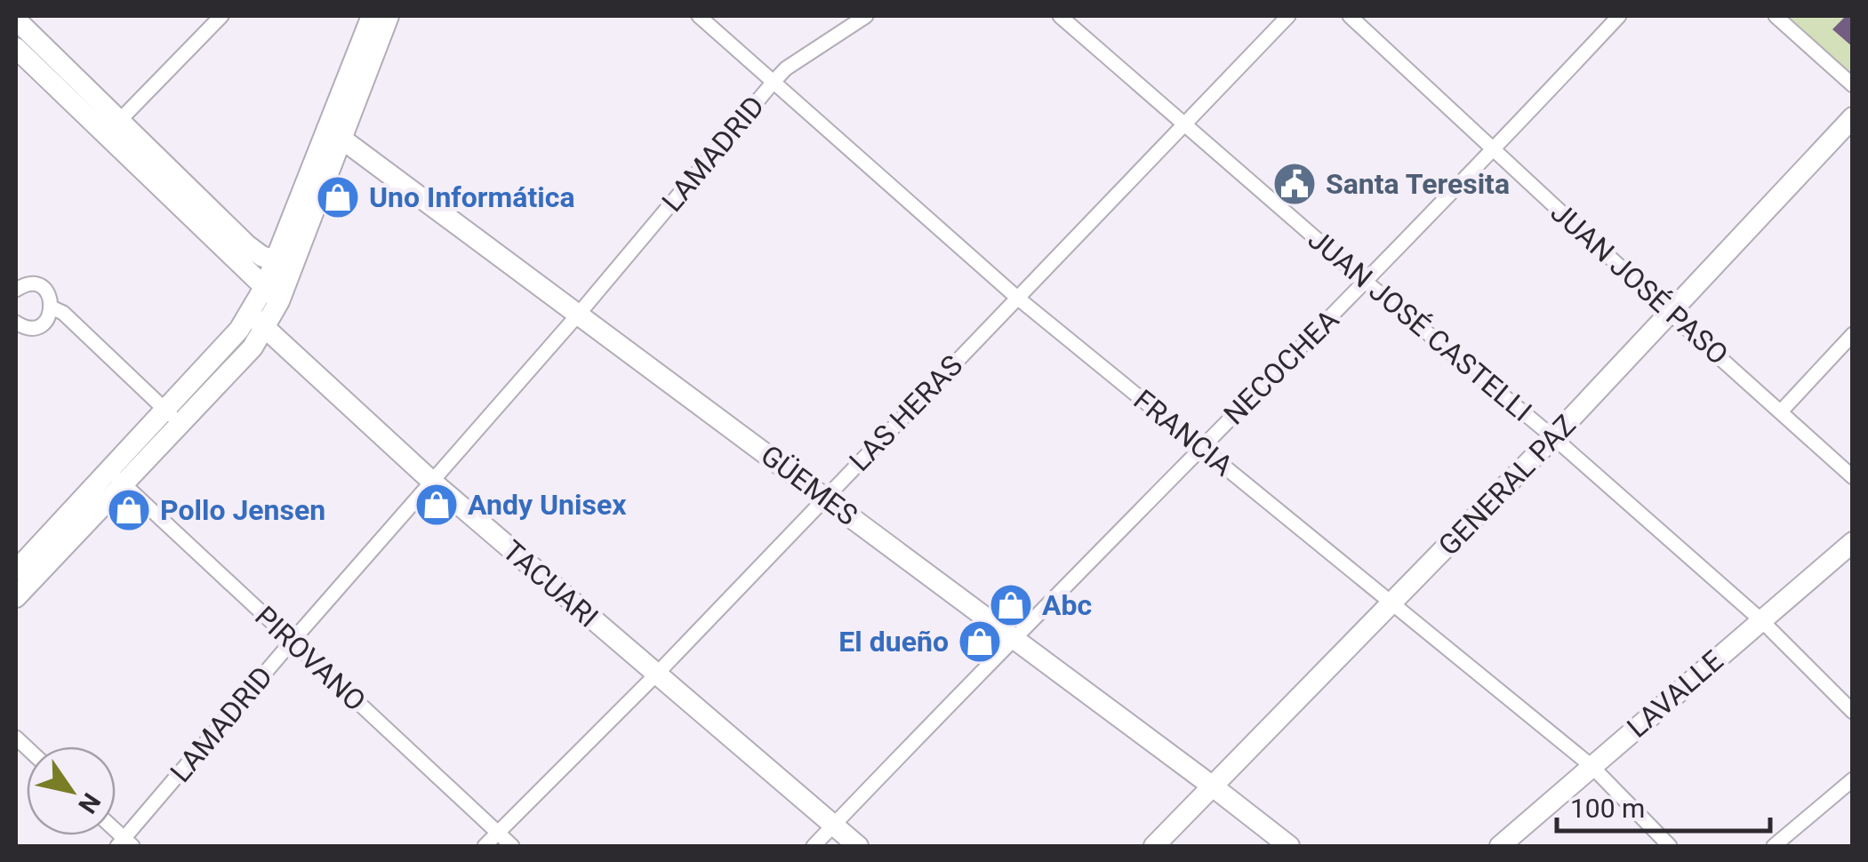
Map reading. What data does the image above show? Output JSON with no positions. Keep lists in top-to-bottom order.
{
  "streets": {
    "street": [
      "LAMADRID",
      "JUAN JOSÉ PASO",
      "JUAN JOSÉ CASTELLI",
      "NECOCHEA",
      "LAS HERAS",
      "FRANCIA",
      "GÜEMES",
      "GENERAL PAZ",
      "TACUARI",
      "PIROVANO",
      "LAVALLE"
    ]
  },
  "crossings": [
    ["LAMADRID", "FRANCIA"],
    ["LAMADRID", "GÜEMES"],
    ["LAMADRID", "TACUARI"],
    ["LAMADRID", "PIROVANO"],
    ["JUAN JOSÉ PASO", "NECOCHEA"],
    ["JUAN JOSÉ PASO", "GENERAL PAZ"],
    ["JUAN JOSÉ CASTELLI", "NECOCHEA"],
    ["JUAN JOSÉ CASTELLI", "LAS HERAS"],
    ["JUAN JOSÉ CASTELLI", "GENERAL PAZ"],
    ["JUAN JOSÉ CASTELLI", "LAVALLE"],
    ["NECOCHEA", "FRANCIA"],
    ["NECOCHEA", "GÜEMES"],
    ["NECOCHEA", "TACUARI"],
    ["LAS HERAS", "FRANCIA"],
    ["LAS HERAS", "GÜEMES"],
    ["LAS HERAS", "TACUARI"],
    ["LAS HERAS", "PIROVANO"],
    ["FRANCIA", "GENERAL PAZ"],
    ["FRANCIA", "LAVALLE"],
    ["GÜEMES", "GENERAL PAZ"]
  ],
  "places": {
    "public building": ["Santa Teresita"],
    "shop": [
      "Uno Informática",
      "Andy Unisex",
      "Pollo Jensen",
      "Abc",
      "El dueño"
    ]
  },
  "scale_bar": "100 m",
  "north": "bottom right"
}
